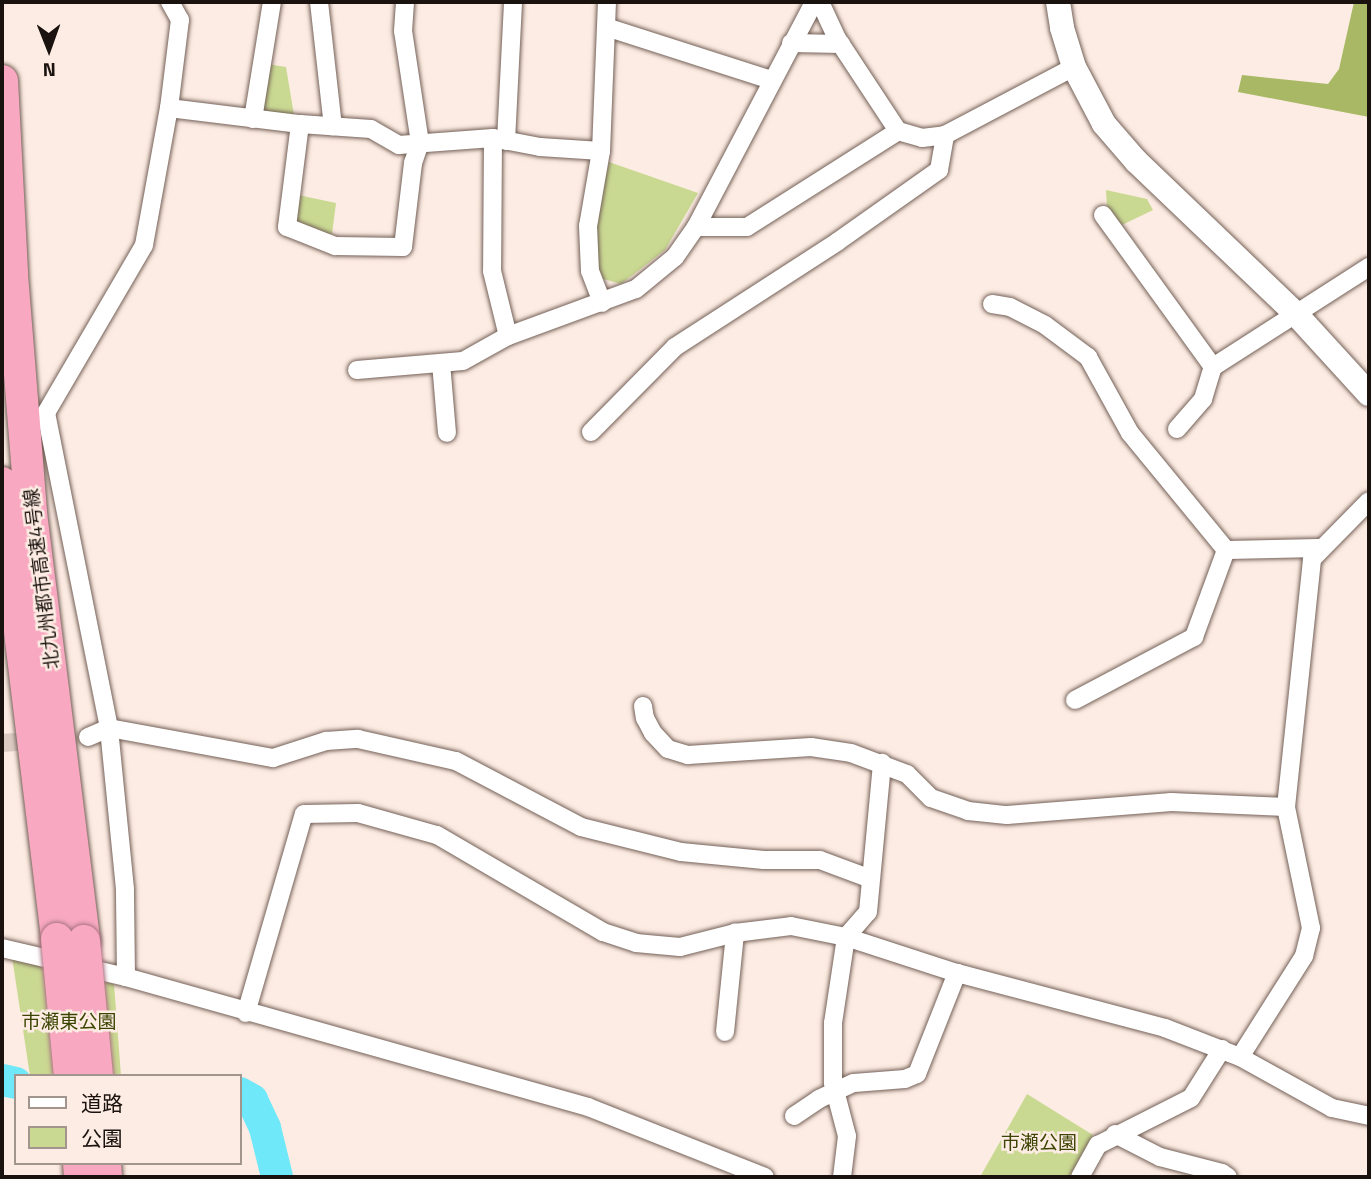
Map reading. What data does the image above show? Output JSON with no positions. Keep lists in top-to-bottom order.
{
  "streets": {
    "highway": ["北九州都市高速4号線"]
  },
  "parks": ["市瀬東公園", "市瀬公園"],
  "legend": ["道路", "公園"],
  "north": "bottom"
}
